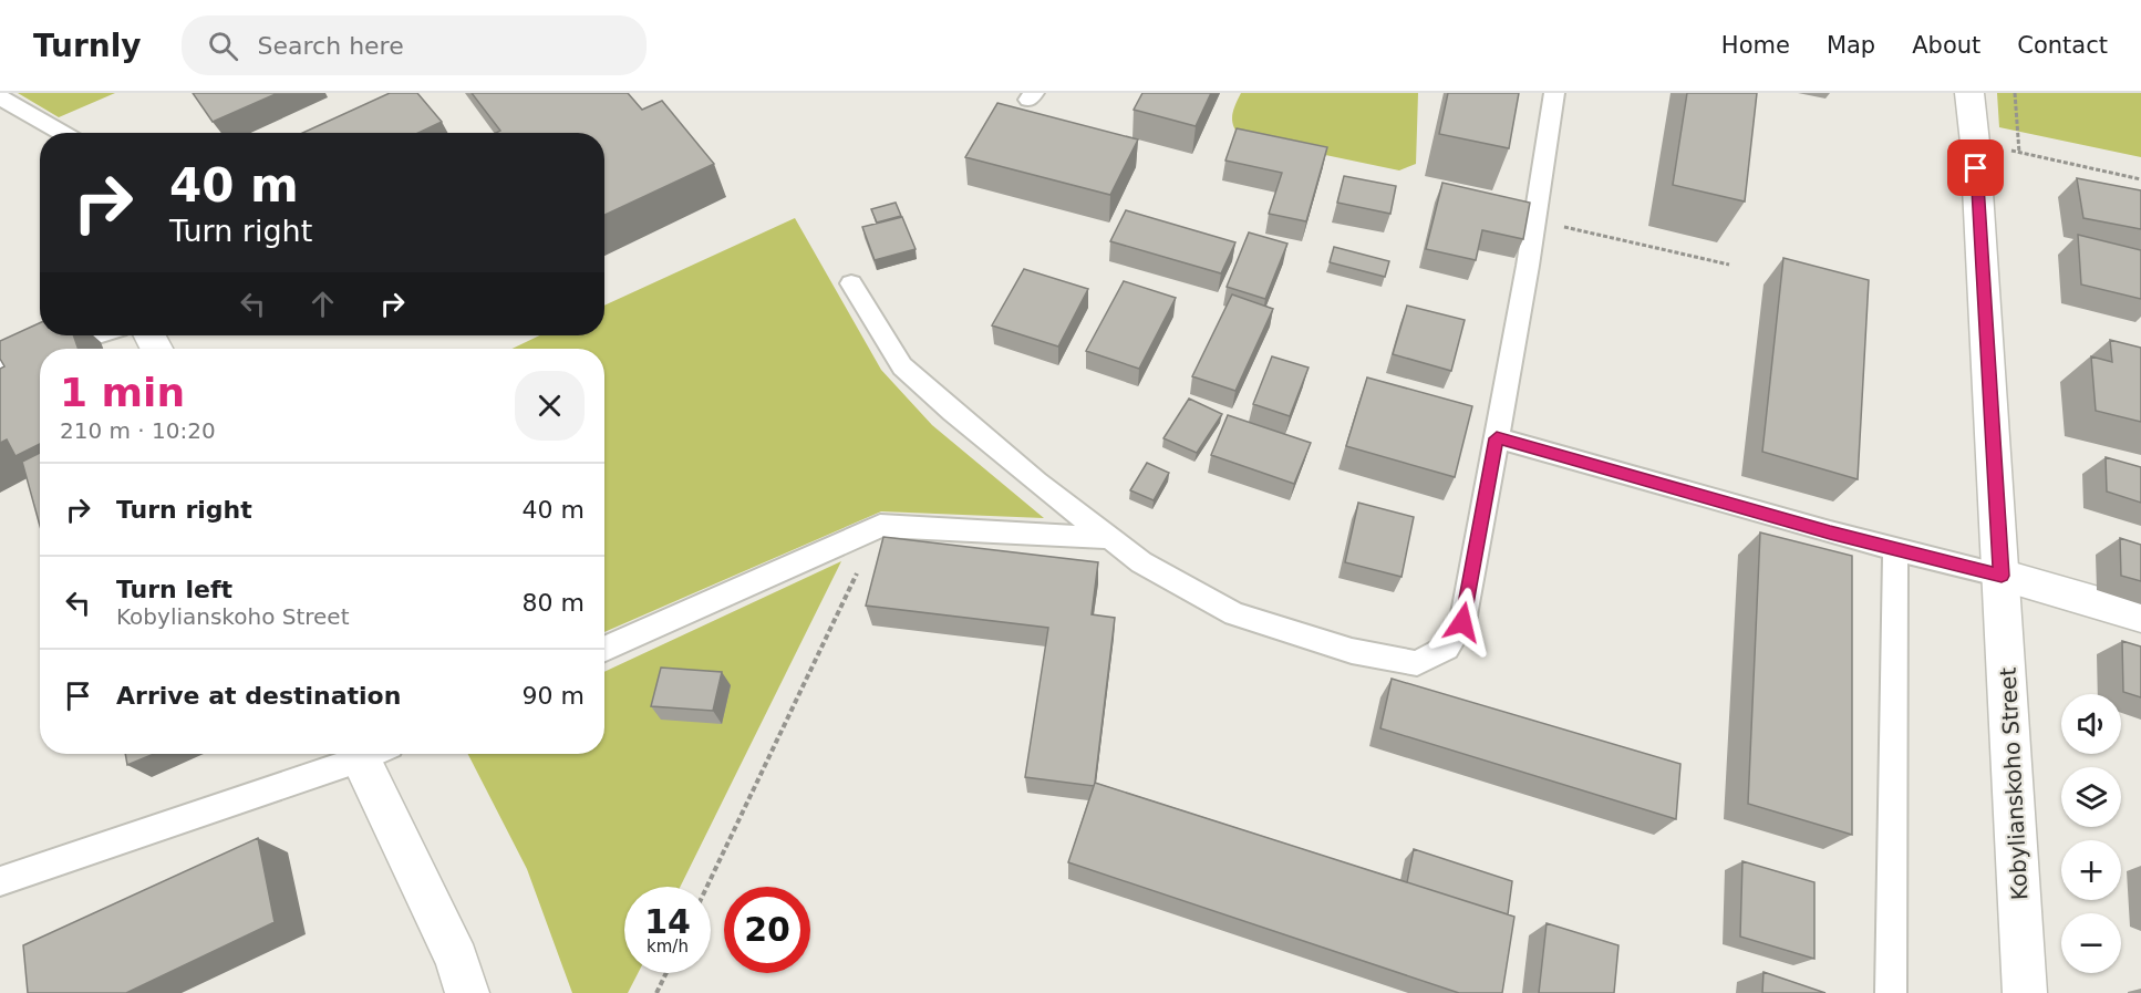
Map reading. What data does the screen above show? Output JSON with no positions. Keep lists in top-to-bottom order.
{
  "streets": {
    "main road": ["Kobylianskoho Street"]
  },
  "page": {
    "header": "Turnly",
    "search": "Search here",
    "nav": [
      "Home",
      "Map",
      "About",
      "Contact"
    ],
    "turn": ["40 m", "Turn right"],
    "heading": ["1 min", "210 m · 10:20"],
    "list": [
      {
        "name": "Turn right",
        "value": "40 m"
      },
      {
        "name": "Turn left",
        "note": "Kobylianskoho Street",
        "value": "80 m"
      },
      {
        "name": "Arrive at destination",
        "value": "90 m"
      }
    ],
    "map_buttons": ["+", "−"],
    "speed": "14 km/h",
    "limit": "20"
  }
}
